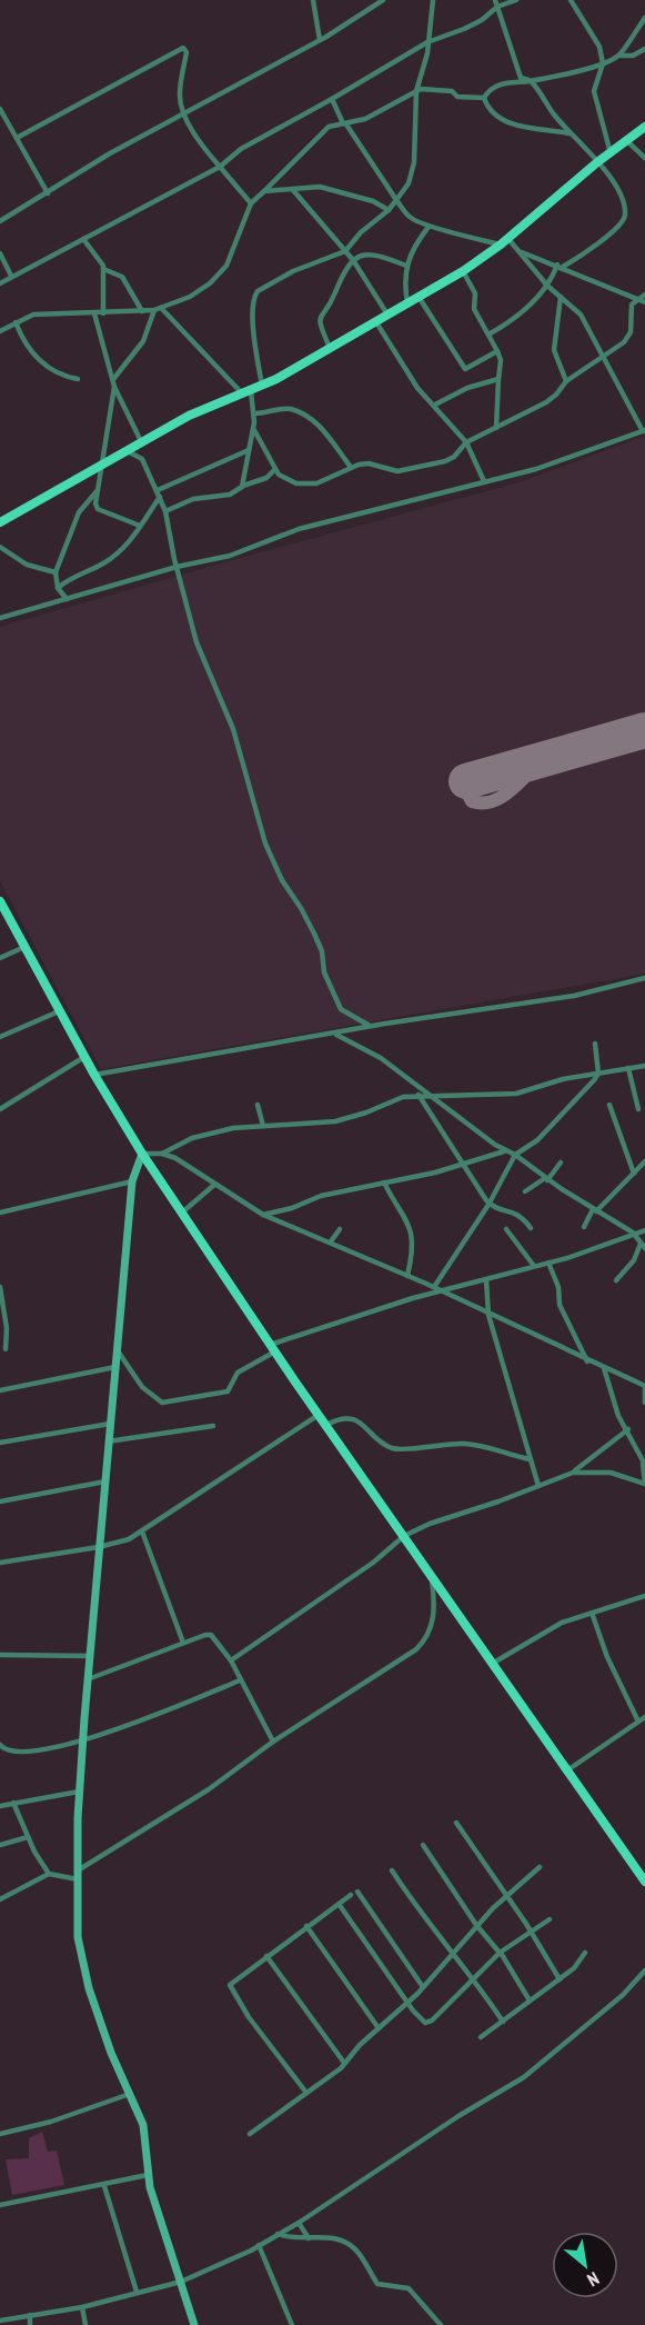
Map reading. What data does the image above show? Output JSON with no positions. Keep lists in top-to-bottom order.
{
  "north": "bottom right"
}
